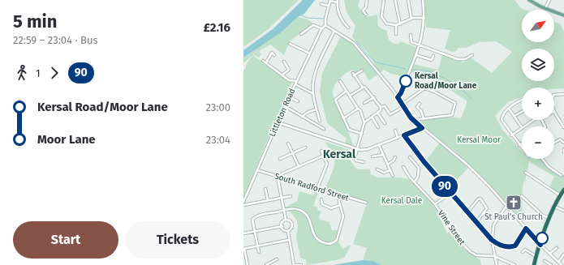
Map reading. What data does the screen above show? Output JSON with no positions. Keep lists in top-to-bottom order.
{
  "streets": {
    "street": ["Littleton Road", "South Radford Street", "Vine Street"]
  },
  "crossings": [
    ["Littleton Road", "South Radford Street"]
  ],
  "districts": ["Kersal"],
  "parks": ["Kersal Moor", "Kersal Dale"],
  "places": {
    "other": ["Kersal Road/Moor Lane"],
    "church": ["St Paul's Church"]
  },
  "lines": ["bus line 90"],
  "north": "top right",
  "page": {
    "heading": ["5 min", "22:59 – 23:04 · Bus", "£2.16"],
    "on_map": "90",
    "map_buttons": ["+", "−"],
    "legs": ["1", "90"],
    "list": [
      {
        "name": "Kersal Road/Moor Lane",
        "value": "23:00"
      },
      {
        "name": "Moor Lane",
        "value": "23:04"
      }
    ],
    "buttons": ["Start", "Tickets"]
  }
}
